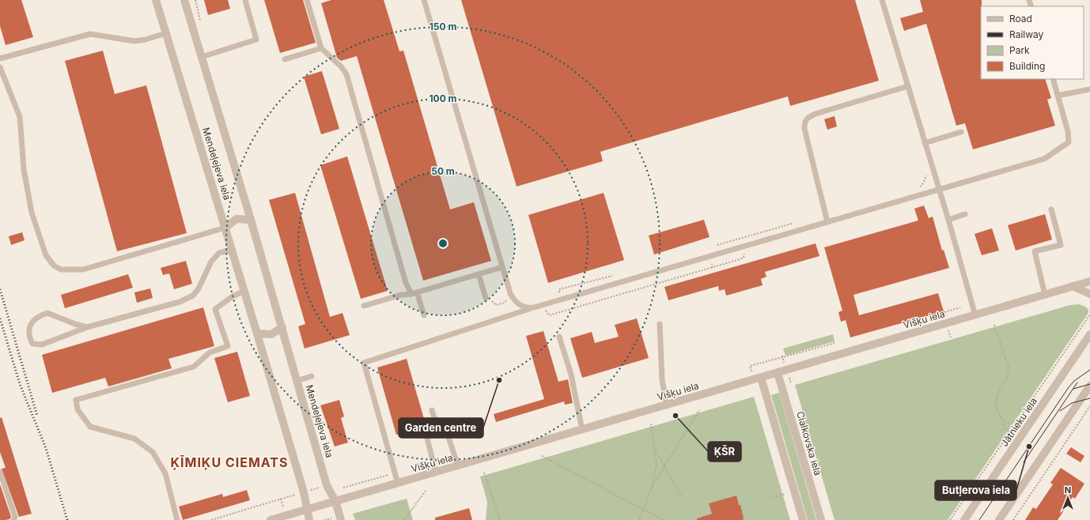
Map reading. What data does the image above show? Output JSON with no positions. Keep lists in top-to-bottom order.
{
  "streets": {
    "street": [
      "Mendeļejeva iela",
      "Višķu iela",
      "Jātnieku iela",
      "Cialkovska iela"
    ]
  },
  "crossings": [
    ["Mendeļejeva iela", "Višķu iela"],
    ["Višķu iela", "Cialkovska iela"]
  ],
  "districts": ["ĶĪMIĶU CIEMATS"],
  "places": ["Garden centre", "ĶŠR", "Butļerova iela"],
  "legend": [
    "Road",
    "Railway",
    "Park",
    "Building"
  ],
  "north": "top",
  "rings": ["150 m", "100 m", "50 m"]
}
